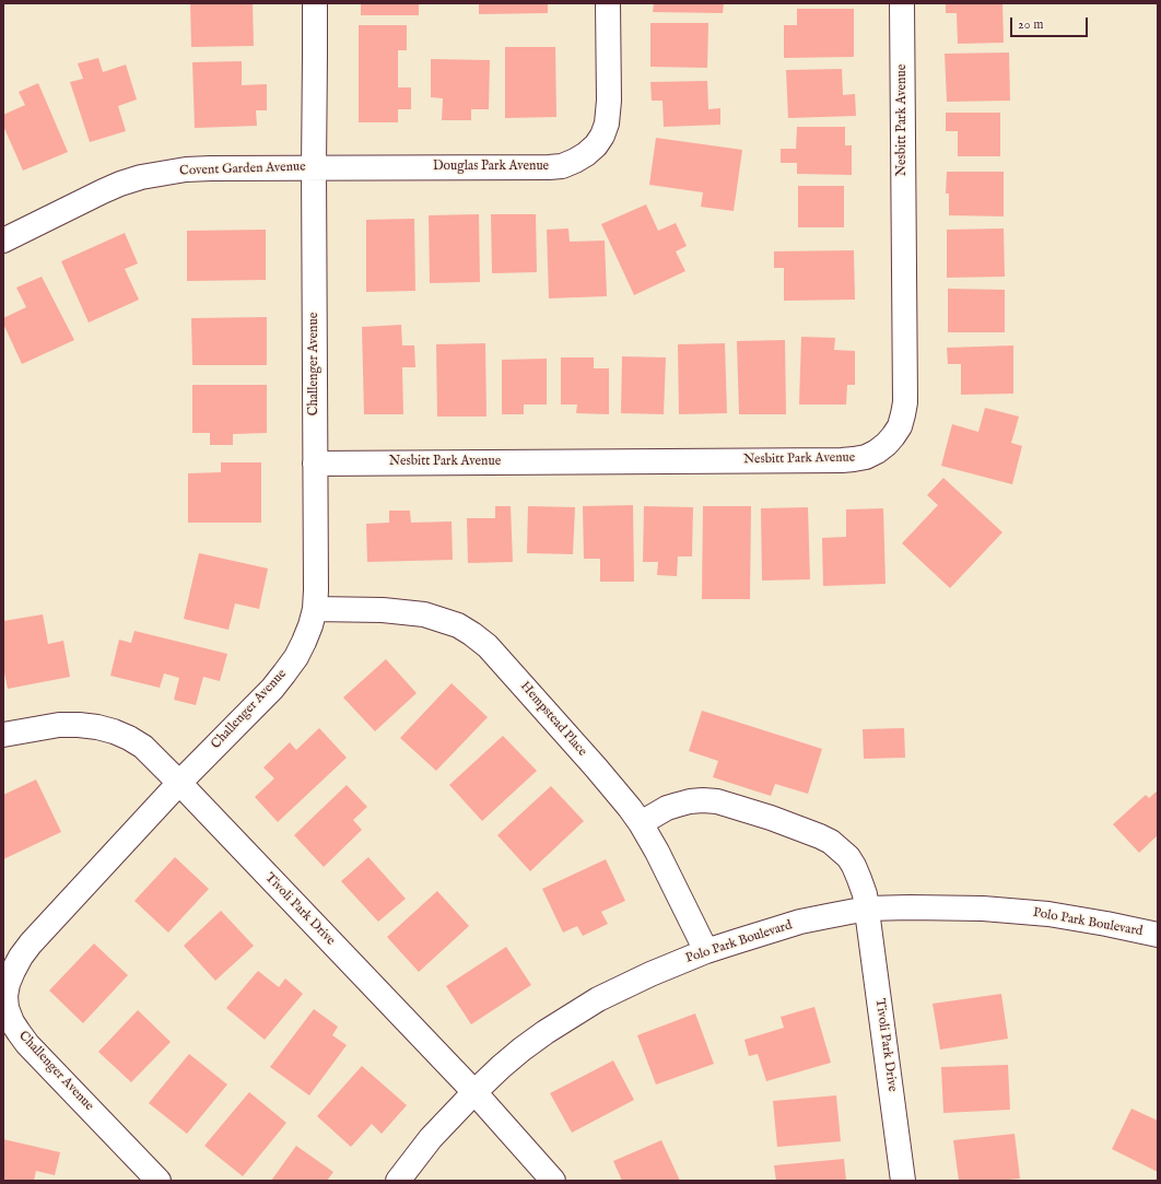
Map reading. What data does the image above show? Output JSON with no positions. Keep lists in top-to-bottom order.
{
  "streets": {
    "street": [
      "Nesbitt Park Avenue",
      "Douglas Park Avenue",
      "Covent Garden Avenue",
      "Challenger Avenue",
      "Hempstead Place",
      "Tivoli Park Drive",
      "Polo Park Boulevard"
    ]
  },
  "crossings": [
    ["Nesbitt Park Avenue", "Challenger Avenue"],
    ["Douglas Park Avenue", "Covent Garden Avenue"],
    ["Douglas Park Avenue", "Challenger Avenue"],
    ["Covent Garden Avenue", "Challenger Avenue"],
    ["Challenger Avenue", "Hempstead Place"],
    ["Challenger Avenue", "Tivoli Park Drive"],
    ["Hempstead Place", "Tivoli Park Drive"],
    ["Hempstead Place", "Polo Park Boulevard"],
    ["Tivoli Park Drive", "Polo Park Boulevard"]
  ],
  "scale_bar": "20 m"
}
